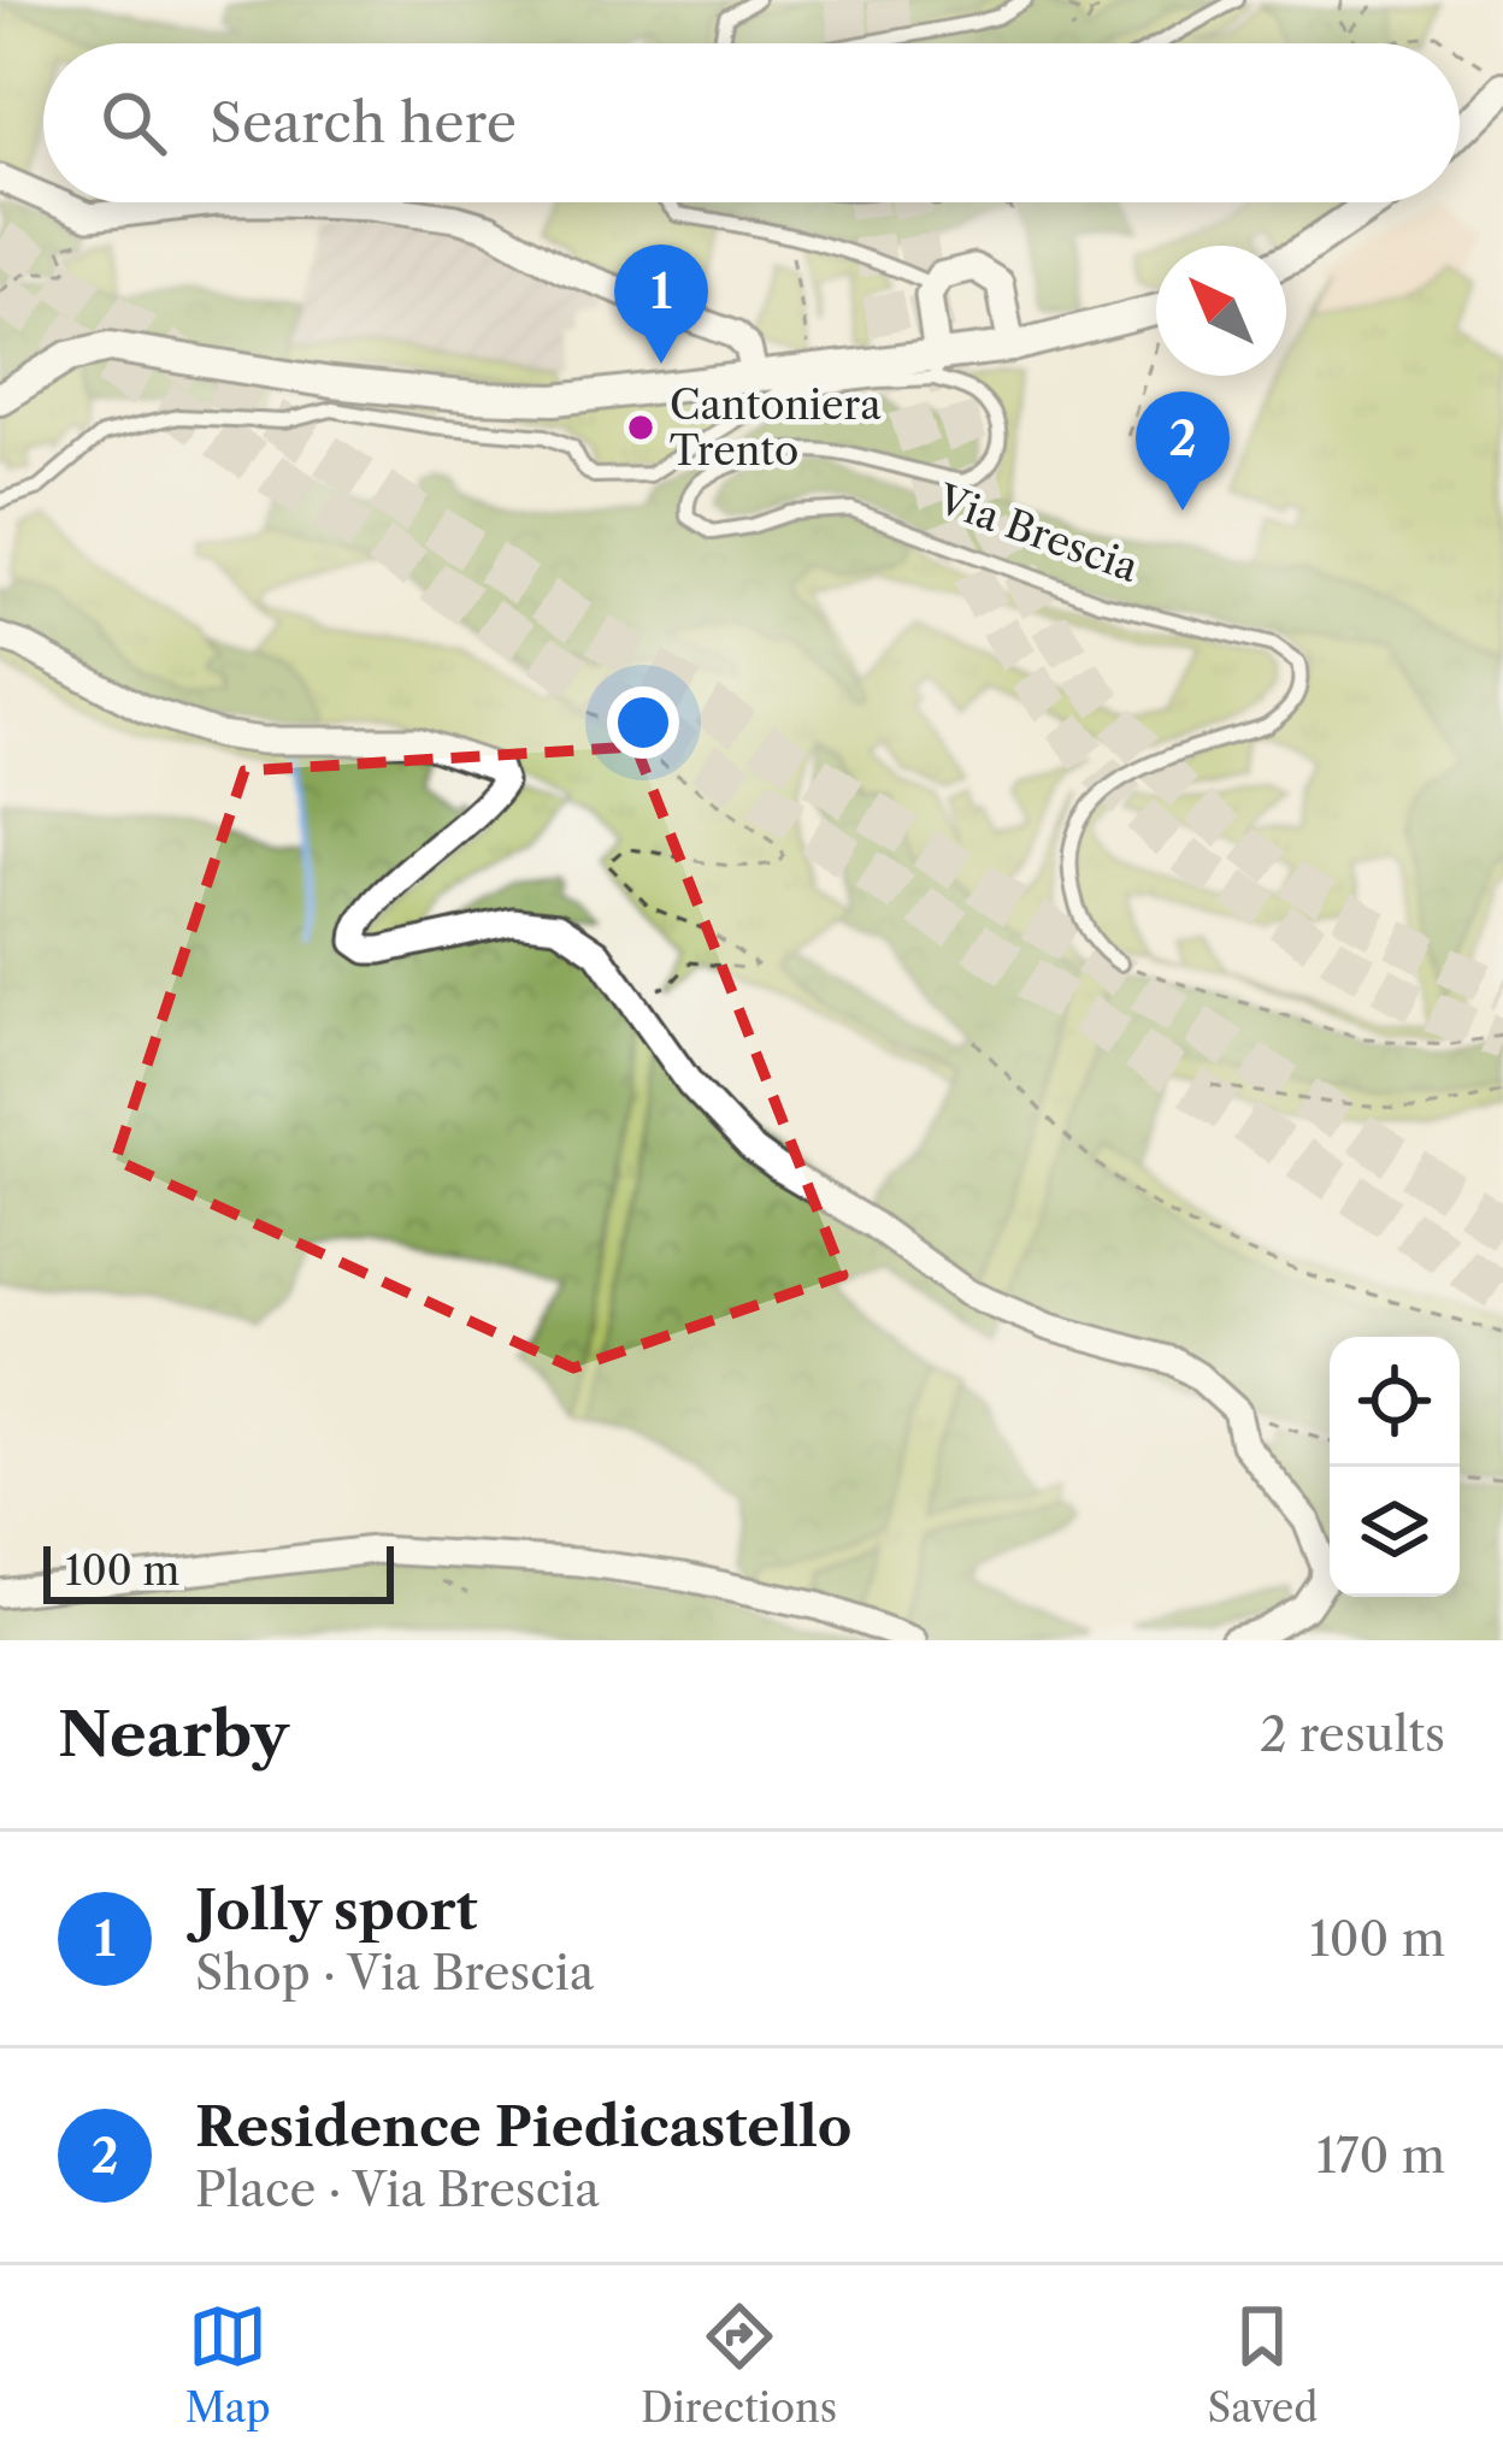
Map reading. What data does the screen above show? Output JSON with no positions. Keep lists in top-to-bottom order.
{
  "streets": {
    "lane": ["Via Brescia"]
  },
  "places": ["Cantoniera Trento"],
  "scale_bar": "100 m",
  "north": "top left",
  "page": {
    "search": "Search here",
    "pins": ["1", "2"],
    "scale": "100 m",
    "heading": ["Nearby", "2 results"],
    "list": [
      {
        "mark": "1",
        "name": "Jolly sport",
        "note": "Shop · Via Brescia",
        "value": "100 m"
      },
      {
        "mark": "2",
        "name": "Residence Piedicastello",
        "note": "Place · Via Brescia",
        "value": "170 m"
      }
    ],
    "nav": ["Map", "Directions", "Saved"]
  }
}
